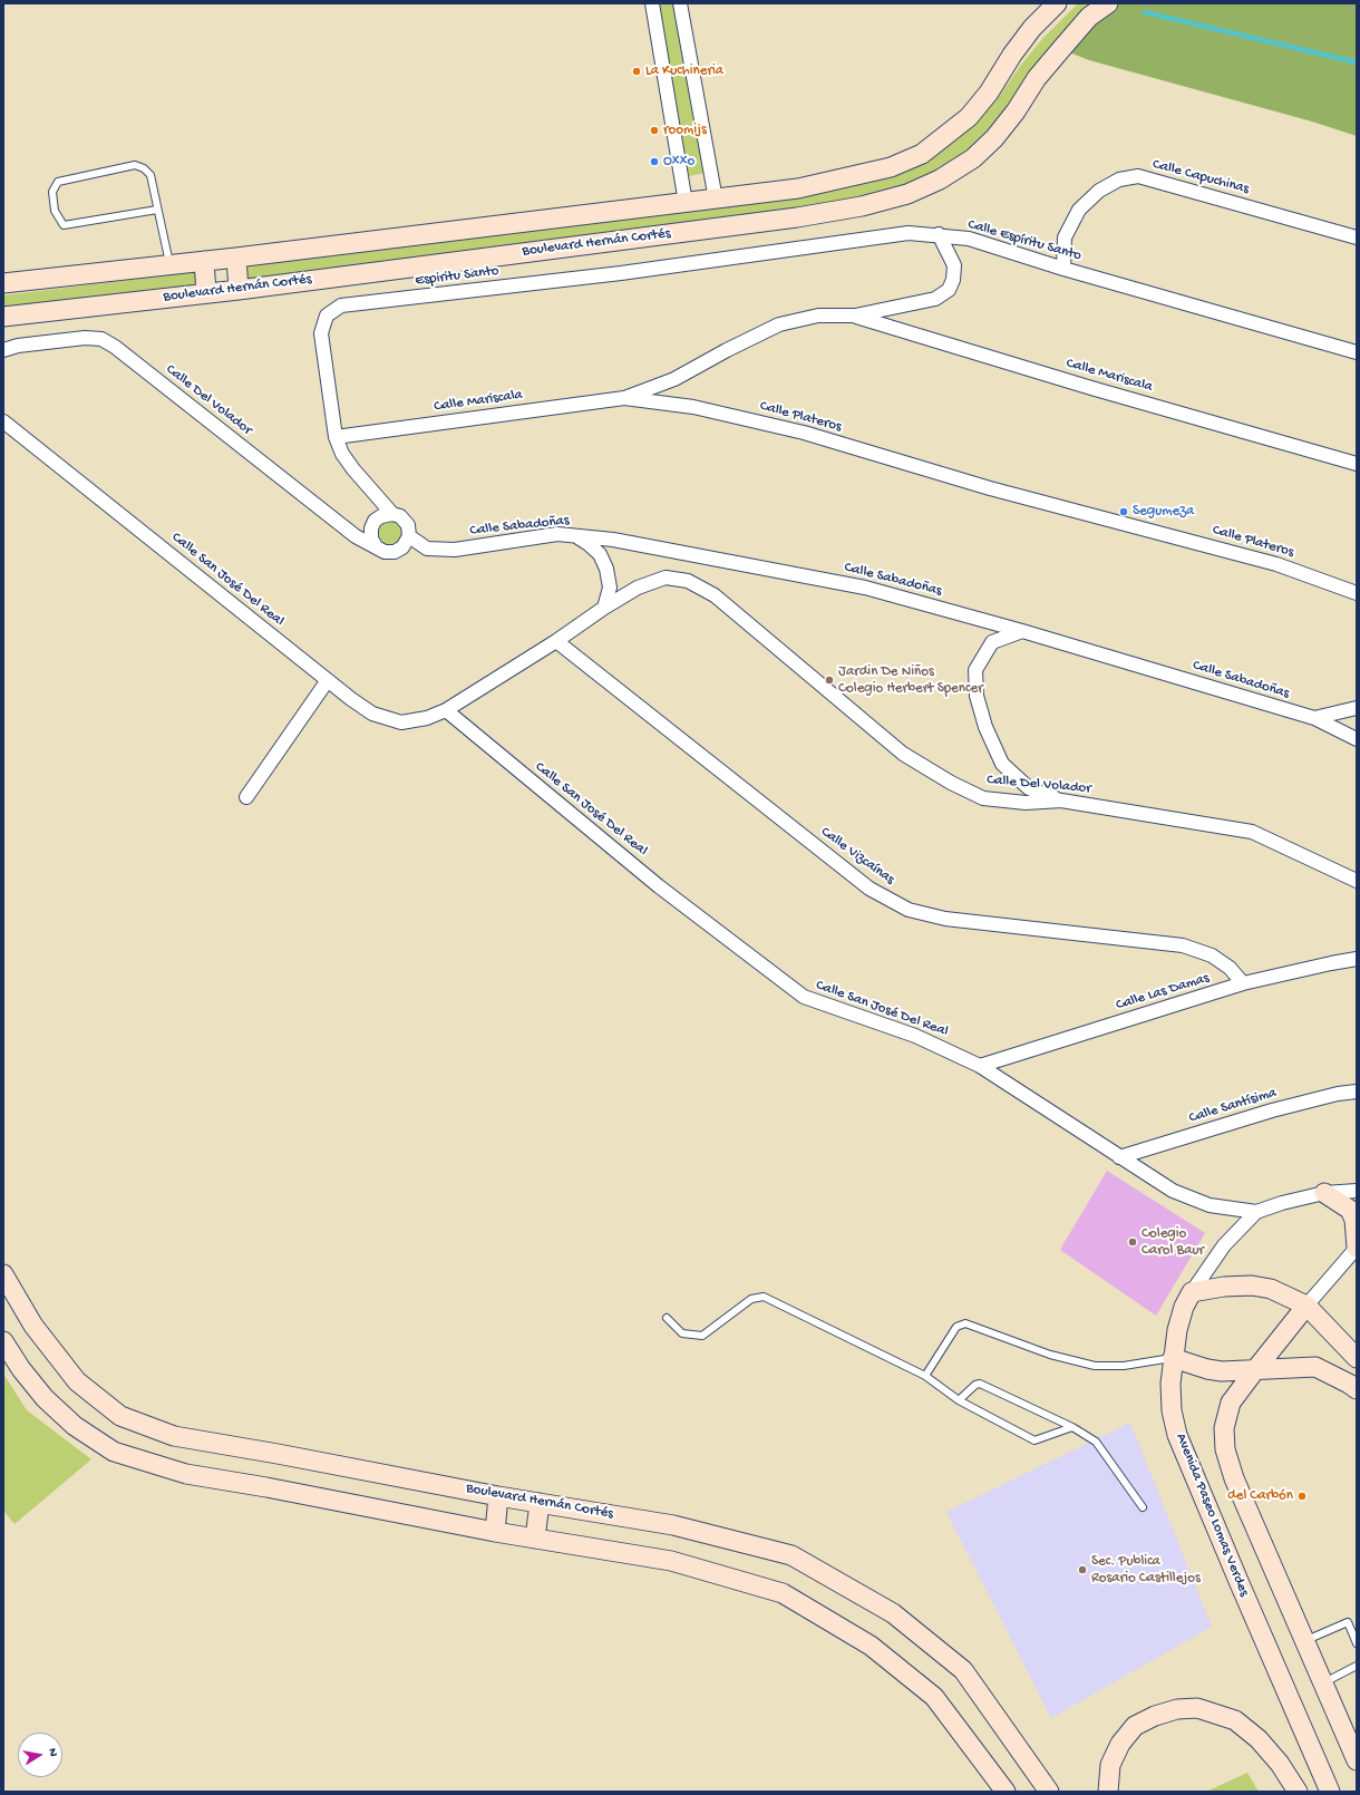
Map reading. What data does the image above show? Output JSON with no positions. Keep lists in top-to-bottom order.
{
  "streets": {
    "main road": ["Boulevard Hernán Cortés", "Avenida Paseo Lomas Verdes"],
    "street": [
      "Calle Capuchinas",
      "Calle Espíritu Santo",
      "Espiritu Santo",
      "Calle Mariscala",
      "Calle Del Volador",
      "Calle Plateros",
      "Calle Sabadoñas",
      "Calle San José Del Real",
      "Calle Vizcaínas",
      "Calle Las Damas",
      "Calle Santísima"
    ]
  },
  "crossings": [
    ["Calle Capuchinas", "Calle Espíritu Santo"],
    ["Calle Espíritu Santo", "Espiritu Santo"],
    ["Espiritu Santo", "Calle Mariscala"],
    ["Calle Mariscala", "Calle Plateros"],
    ["Calle Del Volador", "Calle Sabadoñas"],
    ["Calle Del Volador", "Calle San José Del Real"],
    ["Calle Del Volador", "Calle Vizcaínas"],
    ["Calle San José Del Real", "Calle Vizcaínas"],
    ["Calle San José Del Real", "Calle Las Damas"],
    ["Calle San José Del Real", "Calle Santísima"],
    ["Calle San José Del Real", "Avenida Paseo Lomas Verdes"],
    ["Calle Vizcaínas", "Calle Las Damas"]
  ],
  "places": [
    "La Kuchineria",
    "roomijs",
    "Oxxo",
    "Segumeza",
    "Jardin De Niños Colegio Herbert Spencer",
    "Colegio Carol Baur",
    "del Carbón",
    "Sec. Publica Rosario Castillejos"
  ],
  "north": "right"
}
